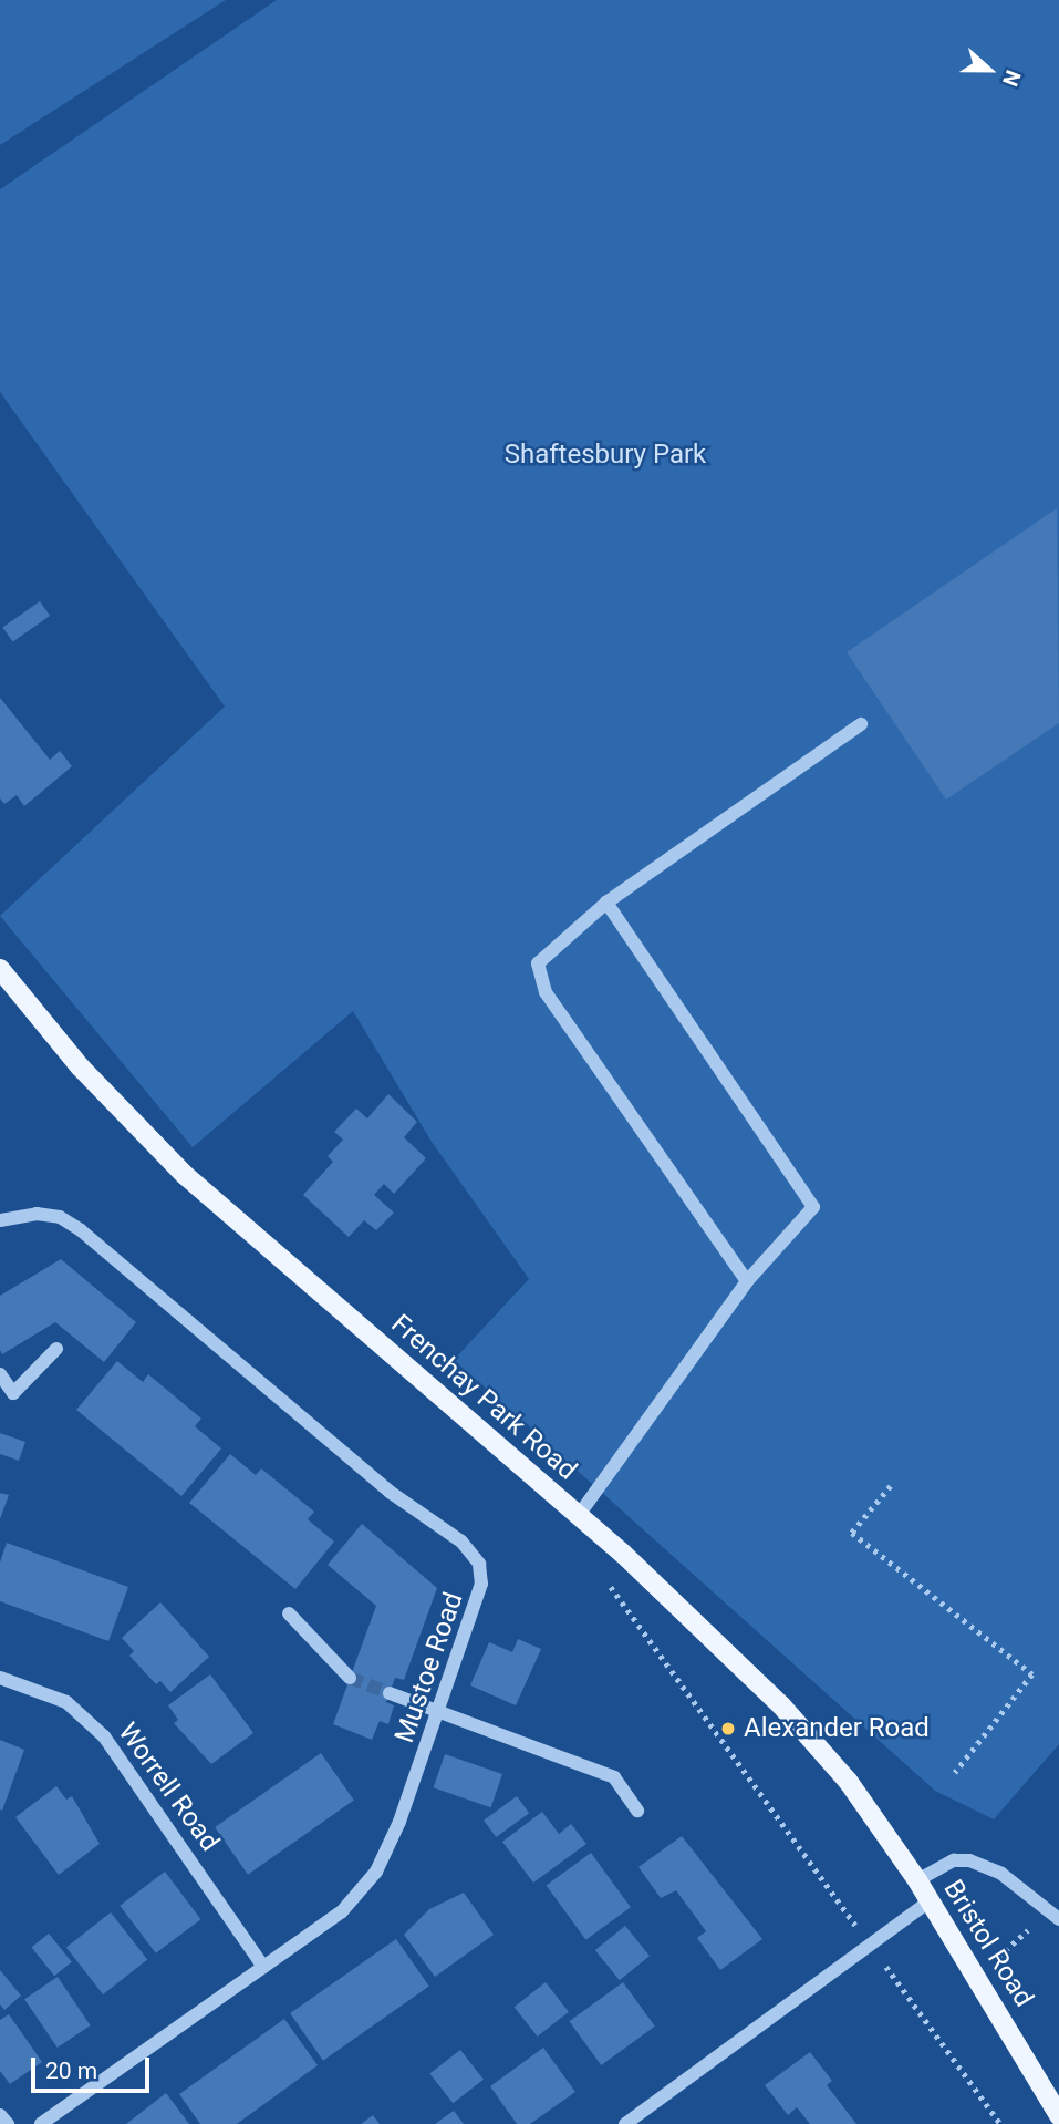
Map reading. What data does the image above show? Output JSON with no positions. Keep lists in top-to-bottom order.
{
  "streets": {
    "main road": ["Frenchay Park Road", "Bristol Road"],
    "street": ["Mustoe Road", "Worrell Road"]
  },
  "crossings": [
    ["Frenchay Park Road", "Bristol Road"],
    ["Mustoe Road", "Worrell Road"]
  ],
  "parks": ["Shaftesbury Park"],
  "places": ["Alexander Road"],
  "scale_bar": "20 m",
  "north": "right"
}
